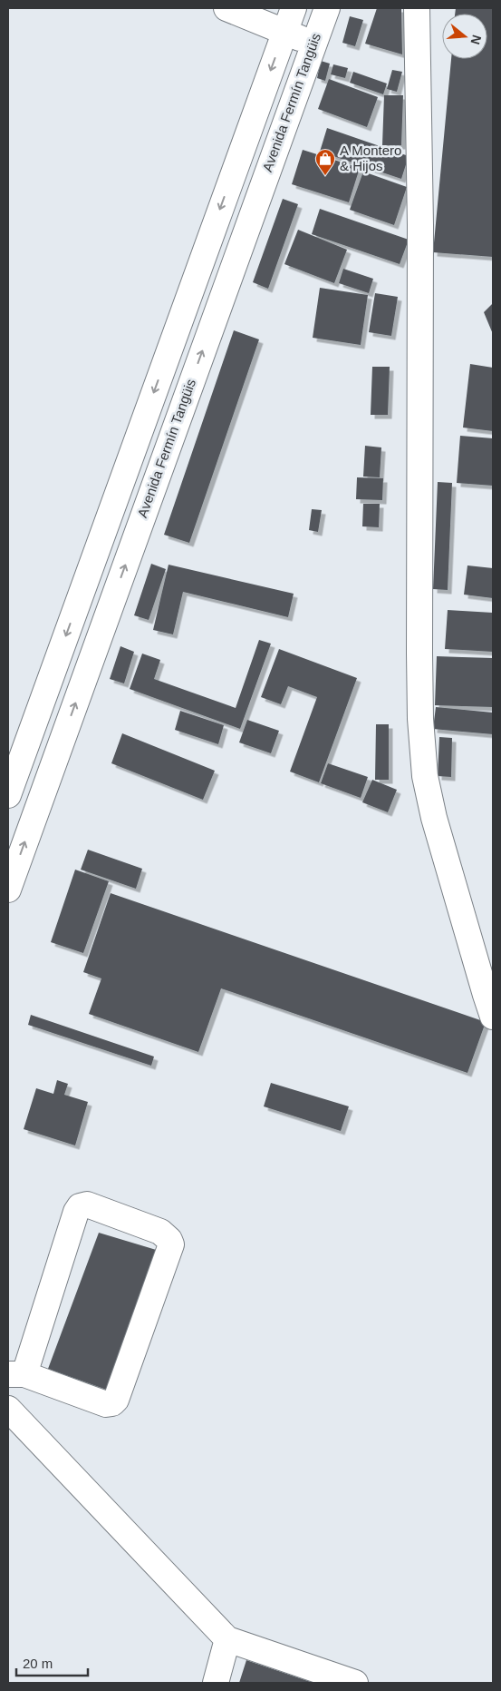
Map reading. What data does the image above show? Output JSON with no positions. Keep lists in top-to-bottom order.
{
  "streets": {
    "main road": ["Avenida Fermín Tangüis"]
  },
  "places": {
    "shop": ["A Montero & Hijos"]
  },
  "scale_bar": "20 m",
  "north": "right"
}
